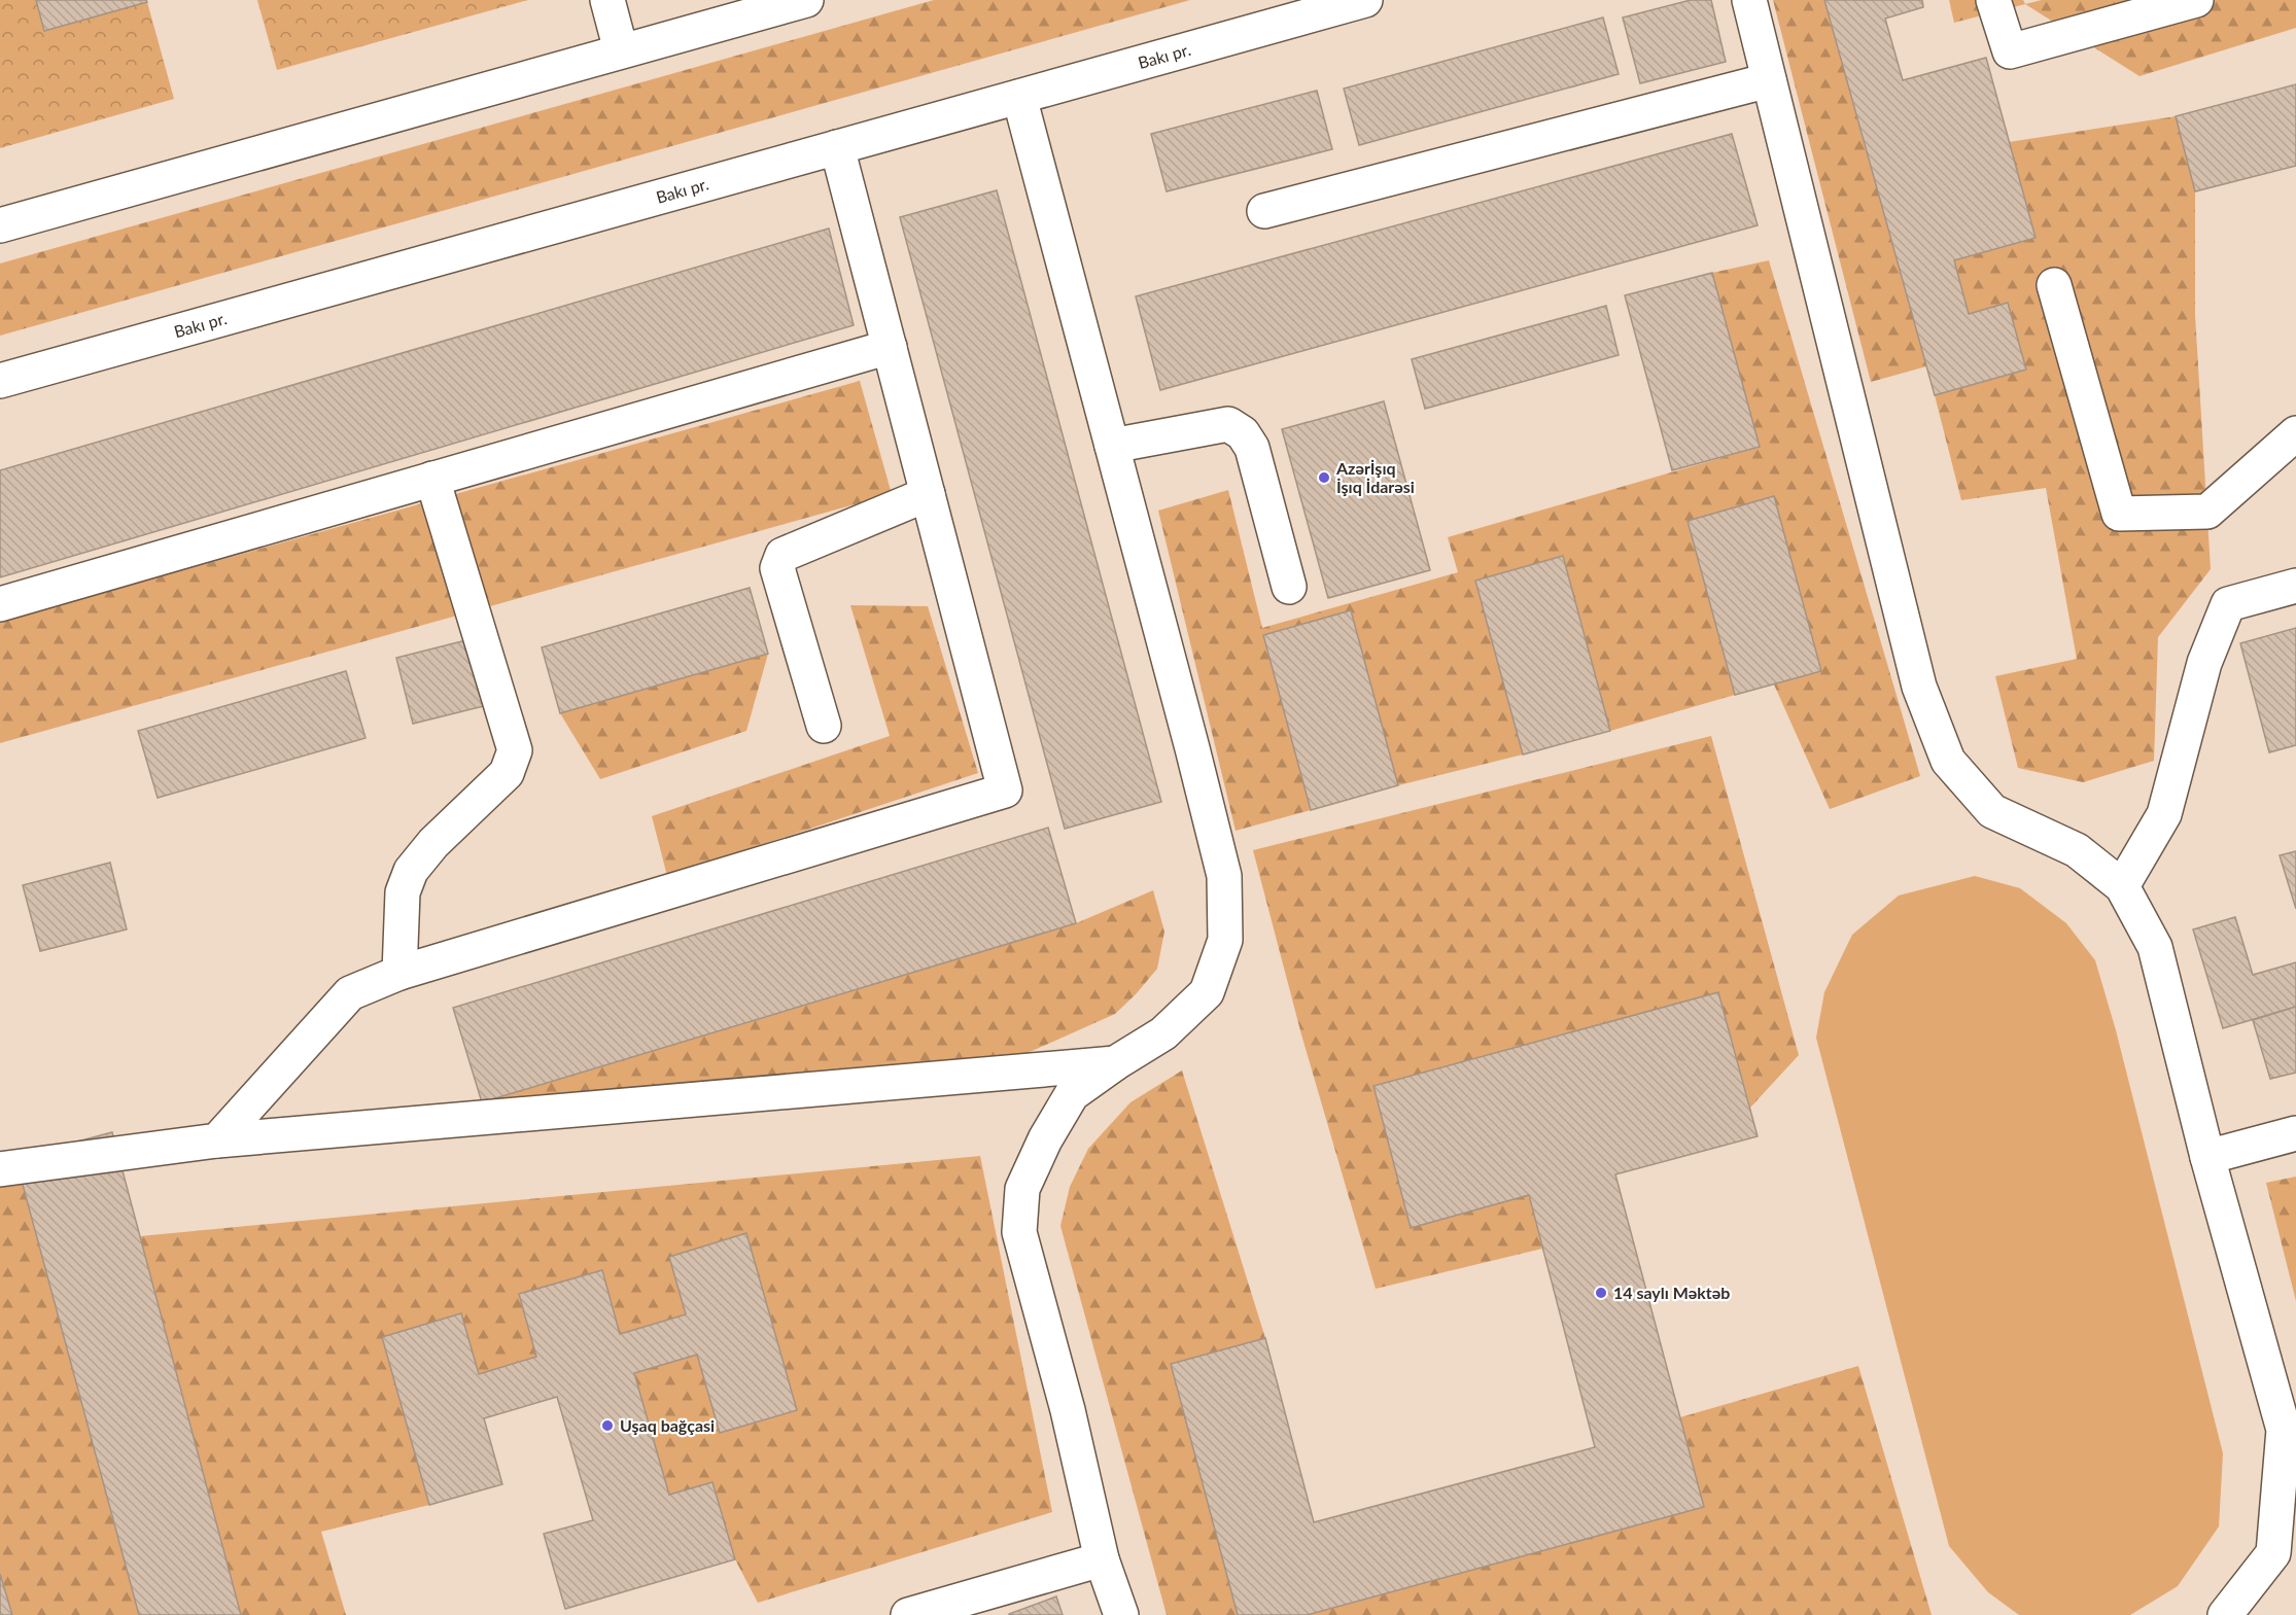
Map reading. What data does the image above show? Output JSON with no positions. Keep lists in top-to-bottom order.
{
  "streets": {
    "street": ["Bakı pr."]
  },
  "places": ["Azərİşıq İşıq İdarəsi", "14 saylı Məktəb", "Uşaq bağçasi"]
}
